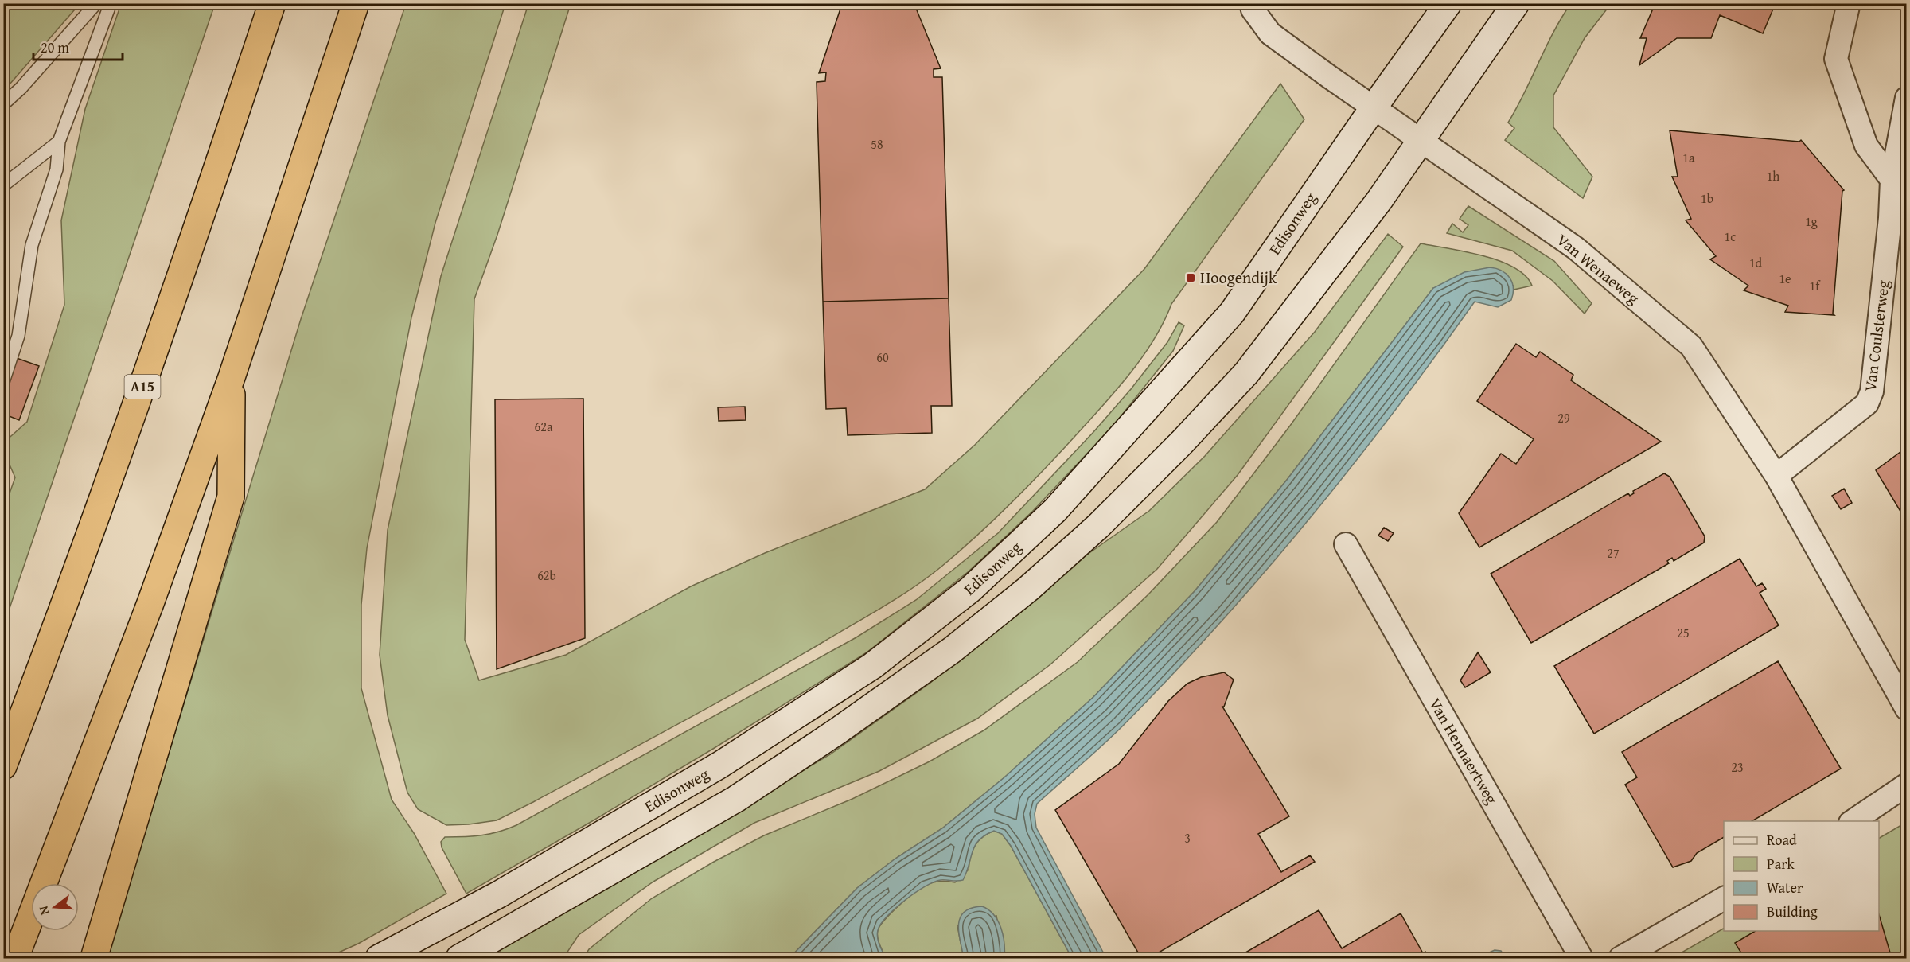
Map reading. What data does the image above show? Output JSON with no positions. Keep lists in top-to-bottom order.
{
  "streets": {
    "highway": ["A15"],
    "main road": ["Edisonweg"],
    "street": ["Van Wenaeweg", "Van Coulsterweg", "Van Hennaertweg"]
  },
  "crossings": [
    ["Edisonweg", "Van Wenaeweg"],
    ["Van Wenaeweg", "Van Coulsterweg"]
  ],
  "places": {
    "transit": ["Hoogendijk"]
  },
  "house_numbers": [
    "58",
    "1a",
    "1h",
    "1b",
    "1g",
    "1c",
    "1d",
    "1e",
    "1f",
    "60",
    "29",
    "62a",
    "27",
    "62b",
    "25",
    "23",
    "3"
  ],
  "legend": [
    "Road",
    "Park",
    "Water",
    "Building"
  ],
  "scale_bar": "20 m",
  "north": "left"
}
